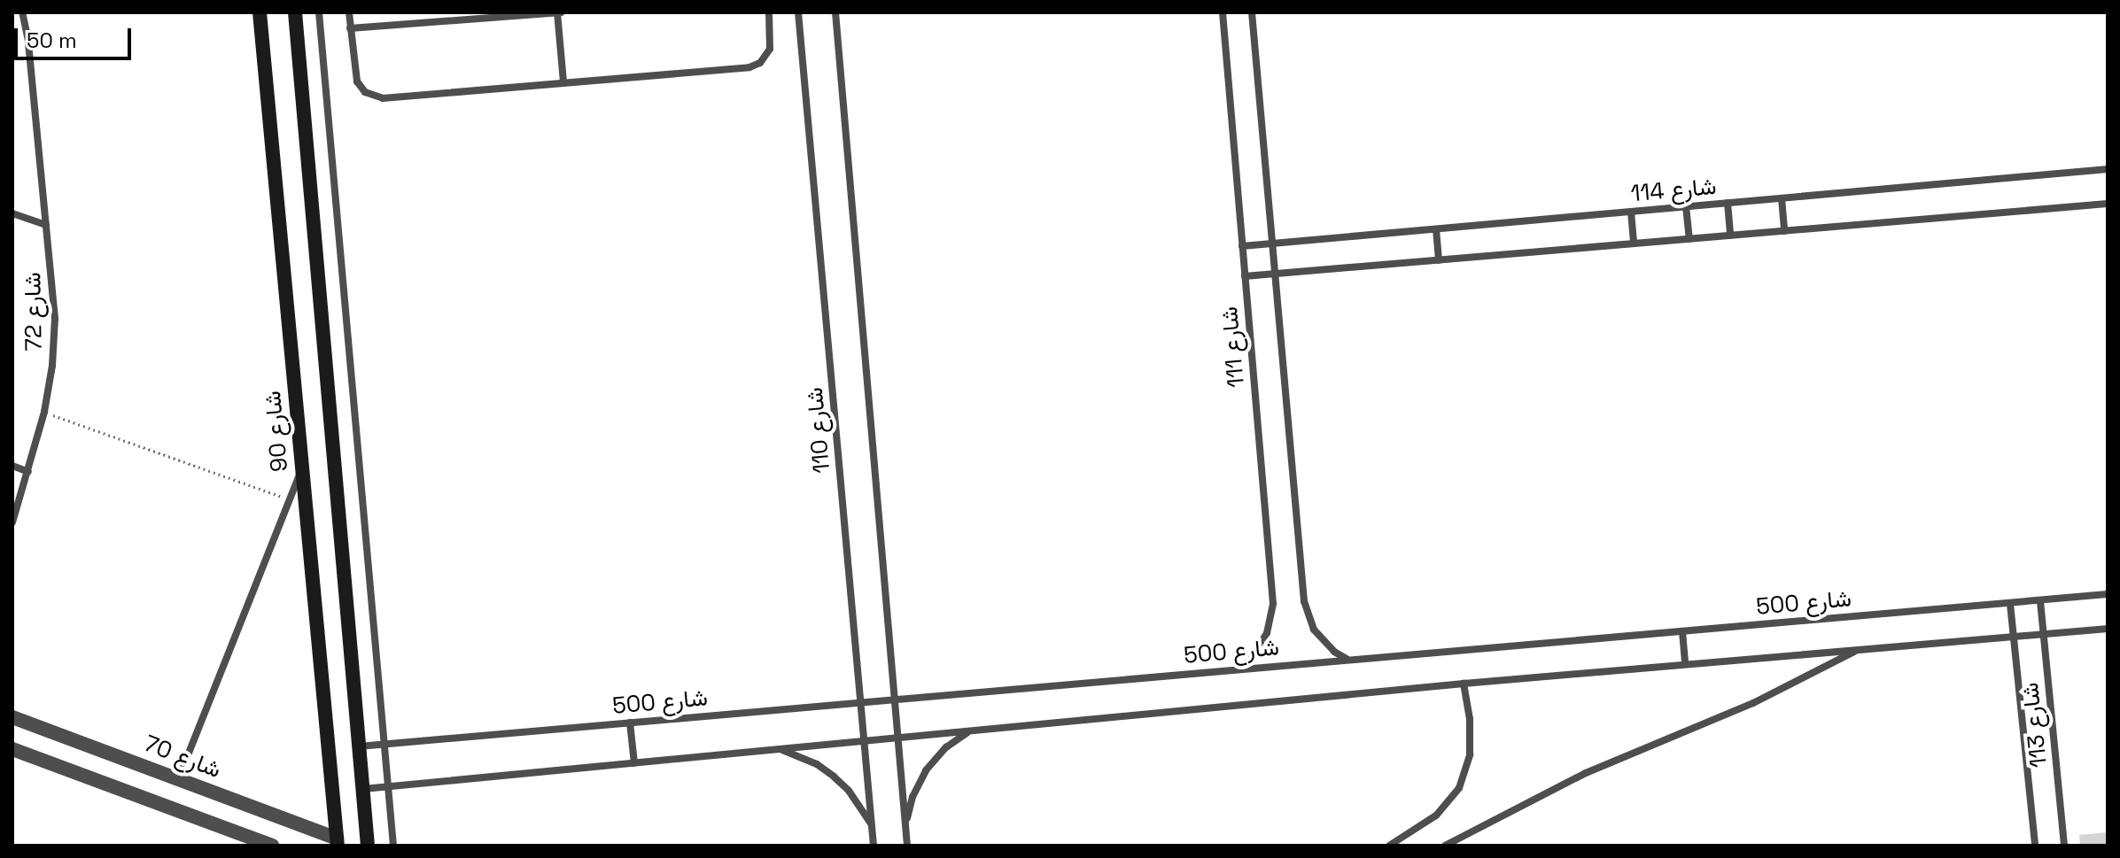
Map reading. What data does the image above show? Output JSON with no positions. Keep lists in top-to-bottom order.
{
  "streets": {
    "street": ["شارع 90", "شارع 70"],
    "lane": [
      "شارع 114",
      "شارع 72",
      "شارع 111",
      "شارع 110",
      "شارع 500",
      "شارع 113"
    ]
  },
  "crossings": [
    ["شارع 114", "شارع 111"],
    ["شارع 111", "شارع 500"],
    ["شارع 110", "شارع 500"],
    ["شارع 90", "شارع 70"],
    ["شارع 500", "شارع 113"]
  ],
  "scale_bar": "50 m"
}
